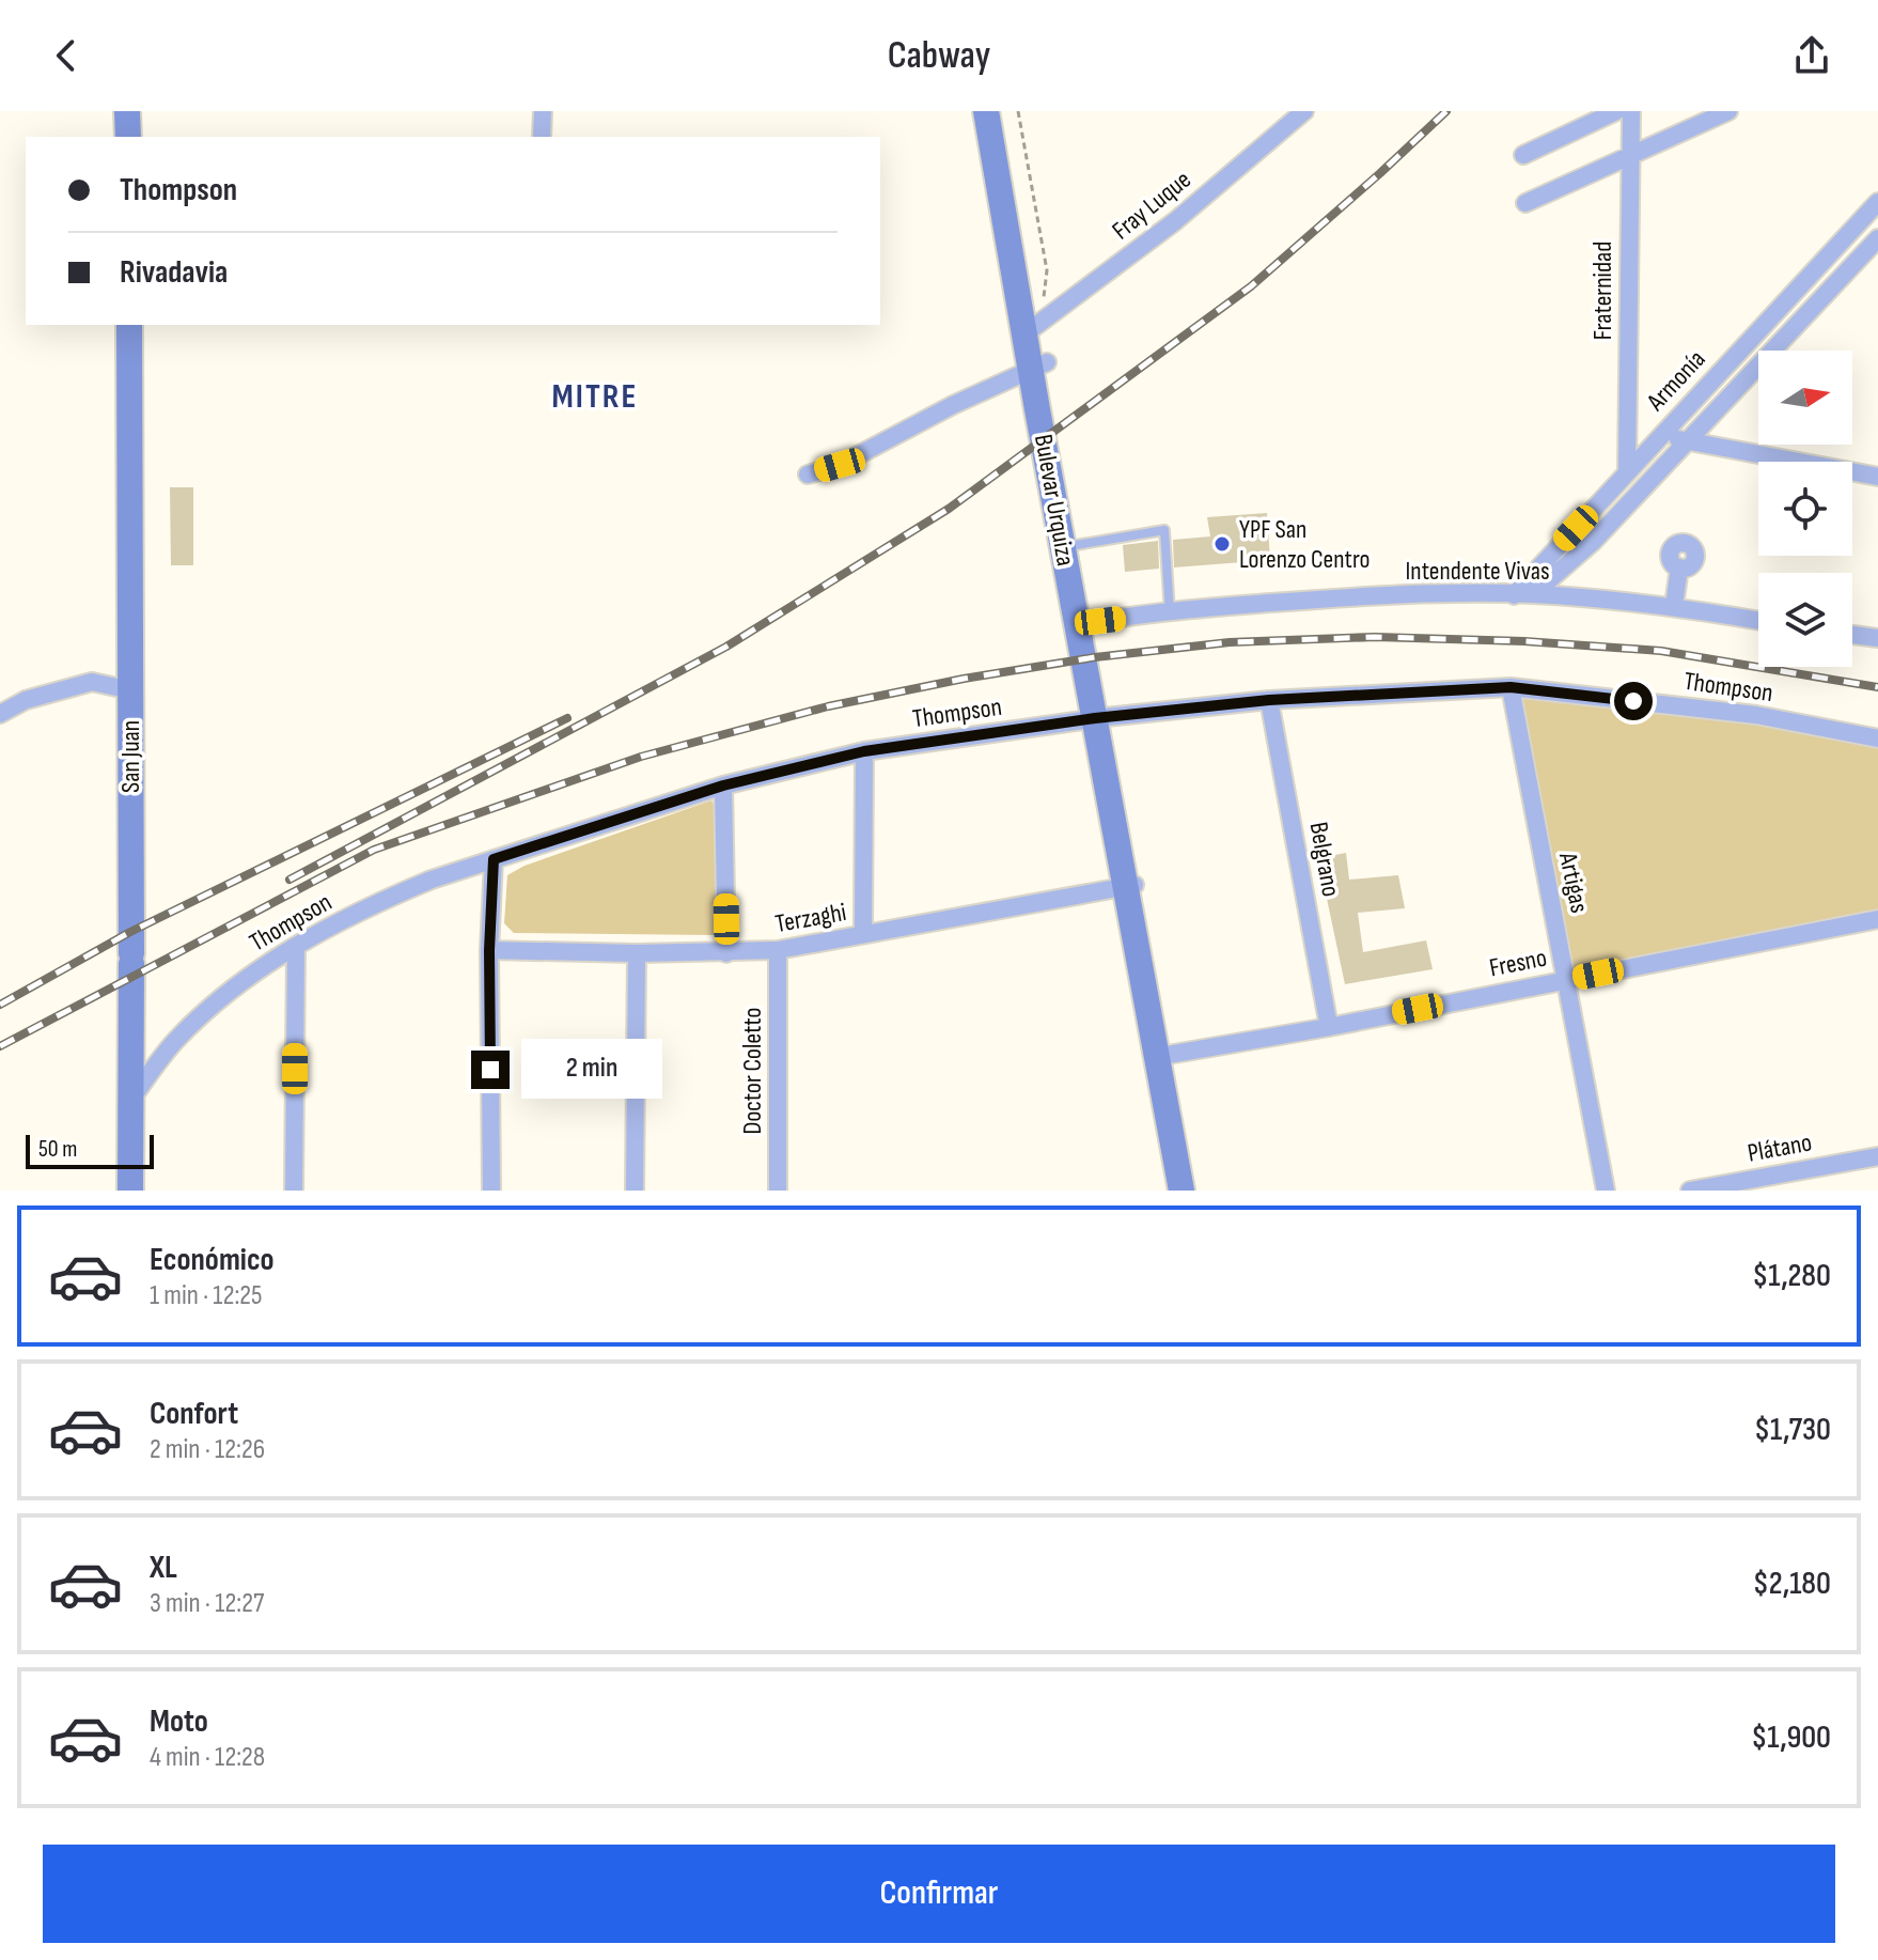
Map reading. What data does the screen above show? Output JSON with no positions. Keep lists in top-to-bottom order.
{
  "streets": {
    "main road": ["Bulevar Urquiza", "San Juan"],
    "street": [
      "Fray Luque",
      "Fraternidad",
      "Armonía",
      "Intendente Vivas",
      "Thompson",
      "Belgrano",
      "Artigas",
      "Terzaghi",
      "Fresno",
      "Doctor Coletto",
      "Plátano"
    ]
  },
  "crossings": [
    ["Fray Luque", "Bulevar Urquiza"],
    ["Fraternidad", "Armonía"],
    ["Armonía", "Intendente Vivas"],
    ["Bulevar Urquiza", "Intendente Vivas"],
    ["Bulevar Urquiza", "Thompson"],
    ["Bulevar Urquiza", "Terzaghi"],
    ["Bulevar Urquiza", "Fresno"],
    ["Thompson", "San Juan"],
    ["Thompson", "Belgrano"],
    ["Thompson", "Artigas"],
    ["Belgrano", "Fresno"],
    ["Artigas", "Fresno"],
    ["Terzaghi", "Doctor Coletto"]
  ],
  "districts": ["MITRE"],
  "places": ["YPF San Lorenzo Centro"],
  "scale_bar": "50 m",
  "north": "right",
  "page": {
    "header": "Cabway",
    "banner": ["Thompson", "Rivadavia"],
    "bubble": "2 min",
    "scale": "50 m",
    "list": [
      {
        "name": "Económico",
        "note": "1 min · 12:25",
        "value": "$1,280"
      },
      {
        "name": "Confort",
        "note": "2 min · 12:26",
        "value": "$1,730"
      },
      {
        "name": "XL",
        "note": "3 min · 12:27",
        "value": "$2,180"
      },
      {
        "name": "Moto",
        "note": "4 min · 12:28",
        "value": "$1,900"
      }
    ],
    "buttons": "Confirmar"
  }
}
